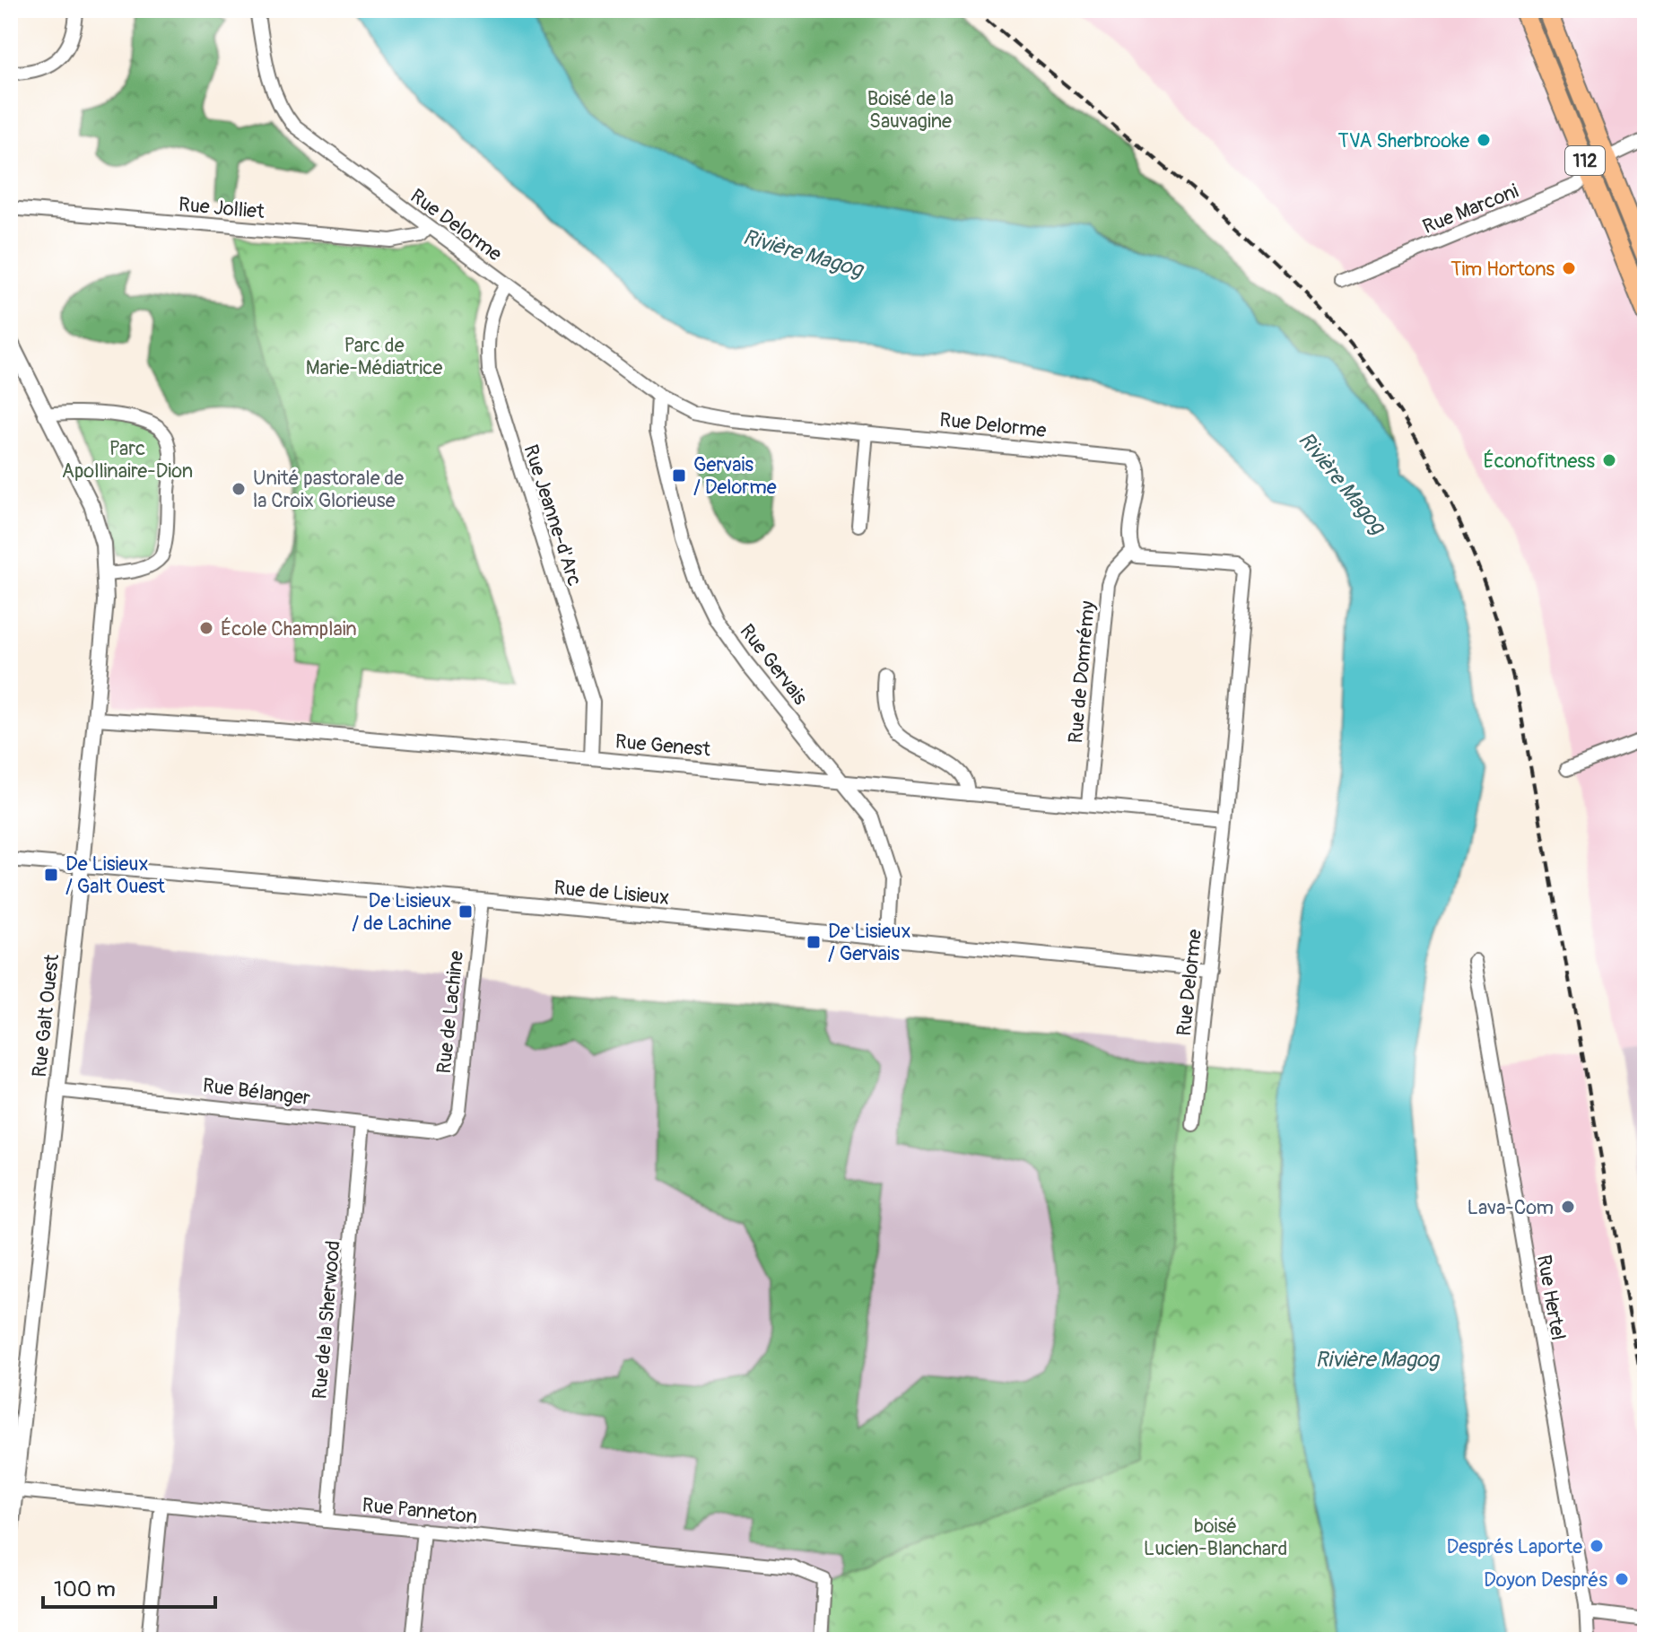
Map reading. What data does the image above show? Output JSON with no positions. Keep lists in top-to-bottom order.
{
  "streets": {
    "main road": ["112"],
    "street": [
      "Rue Jolliet",
      "Rue Marconi",
      "Rue Delorme",
      "Rue Jeanne-d'Arc",
      "Rue Gervais",
      "Rue de Domrémy",
      "Rue Genest",
      "Rue de Lisieux",
      "Rue de Lachine",
      "Rue Galt Ouest",
      "Rue Bélanger",
      "Rue Hertel",
      "Rue de la Sherwood",
      "Rue Panneton"
    ]
  },
  "crossings": [
    ["112", "Rue Marconi"],
    ["Rue Jolliet", "Rue Delorme"],
    ["Rue Delorme", "Rue Jeanne-d'Arc"],
    ["Rue Delorme", "Rue Gervais"],
    ["Rue Delorme", "Rue de Domrémy"],
    ["Rue Delorme", "Rue Genest"],
    ["Rue Delorme", "Rue de Lisieux"],
    ["Rue Jeanne-d'Arc", "Rue Genest"],
    ["Rue Gervais", "Rue Genest"],
    ["Rue Gervais", "Rue de Lisieux"],
    ["Rue de Domrémy", "Rue Genest"],
    ["Rue Genest", "Rue Galt Ouest"],
    ["Rue de Lisieux", "Rue de Lachine"],
    ["Rue de Lisieux", "Rue Galt Ouest"],
    ["Rue de Lachine", "Rue Bélanger"],
    ["Rue Galt Ouest", "Rue Bélanger"],
    ["Rue Galt Ouest", "Rue Panneton"],
    ["Rue Bélanger", "Rue de la Sherwood"],
    ["Rue de la Sherwood", "Rue Panneton"]
  ],
  "water": ["Rivière Magog"],
  "parks": [
    "Boisé de la Sauvagine",
    "Parc de Marie-Médiatrice",
    "Parc Apollinaire-Dion",
    "boisé Lucien-Blanchard"
  ],
  "places": {
    "other": [
      "TVA Sherbrooke",
      "Tim Hortons",
      "Éconofitness",
      "Unité pastorale de la Croix Glorieuse",
      "École Champlain",
      "Lava-Com",
      "Després Laporte",
      "Doyon Després"
    ],
    "transit": [
      "Gervais / Delorme",
      "De Lisieux / Galt Ouest",
      "De Lisieux / de Lachine",
      "De Lisieux / Gervais"
    ]
  },
  "scale_bar": "100 m"
}
